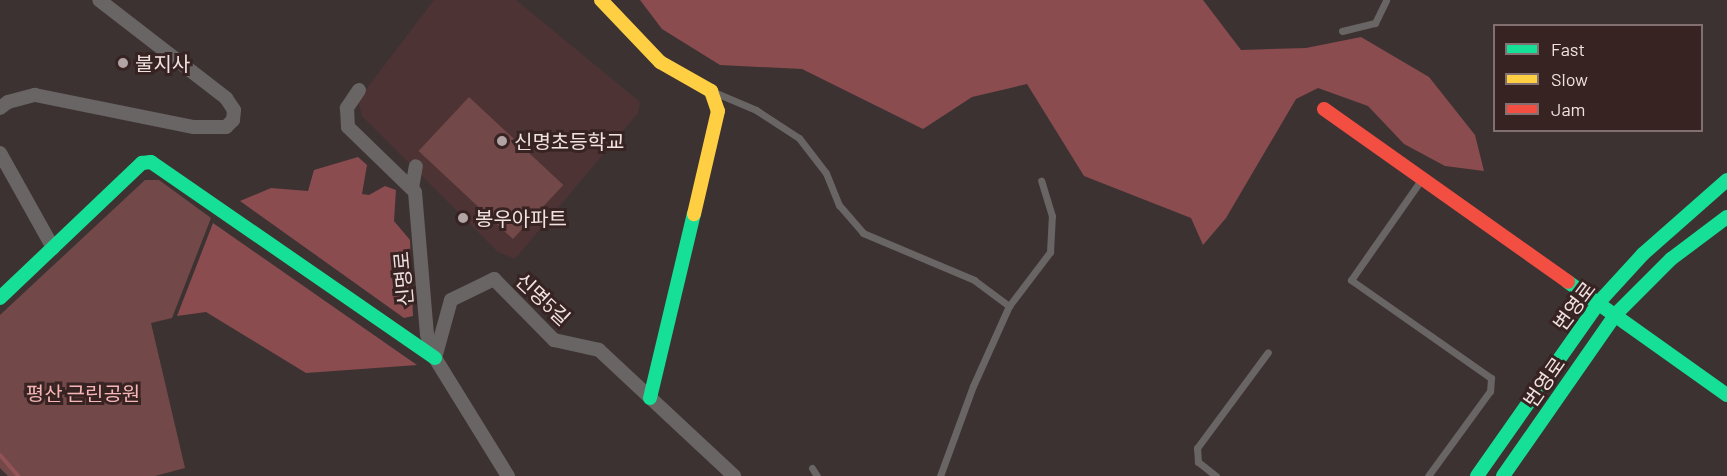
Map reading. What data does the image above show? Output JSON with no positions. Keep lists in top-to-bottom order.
{
  "streets": {
    "street": [
      "신명로",
      "신명5길",
      "변영로",
      "번영로"
    ]
  },
  "crossings": [
    ["신명로", "신명5길"]
  ],
  "parks": ["평산 근린공원"],
  "places": ["불지사", "신명초등학교", "봉우아파트"],
  "legend": ["Fast", "Slow", "Jam"]
}
